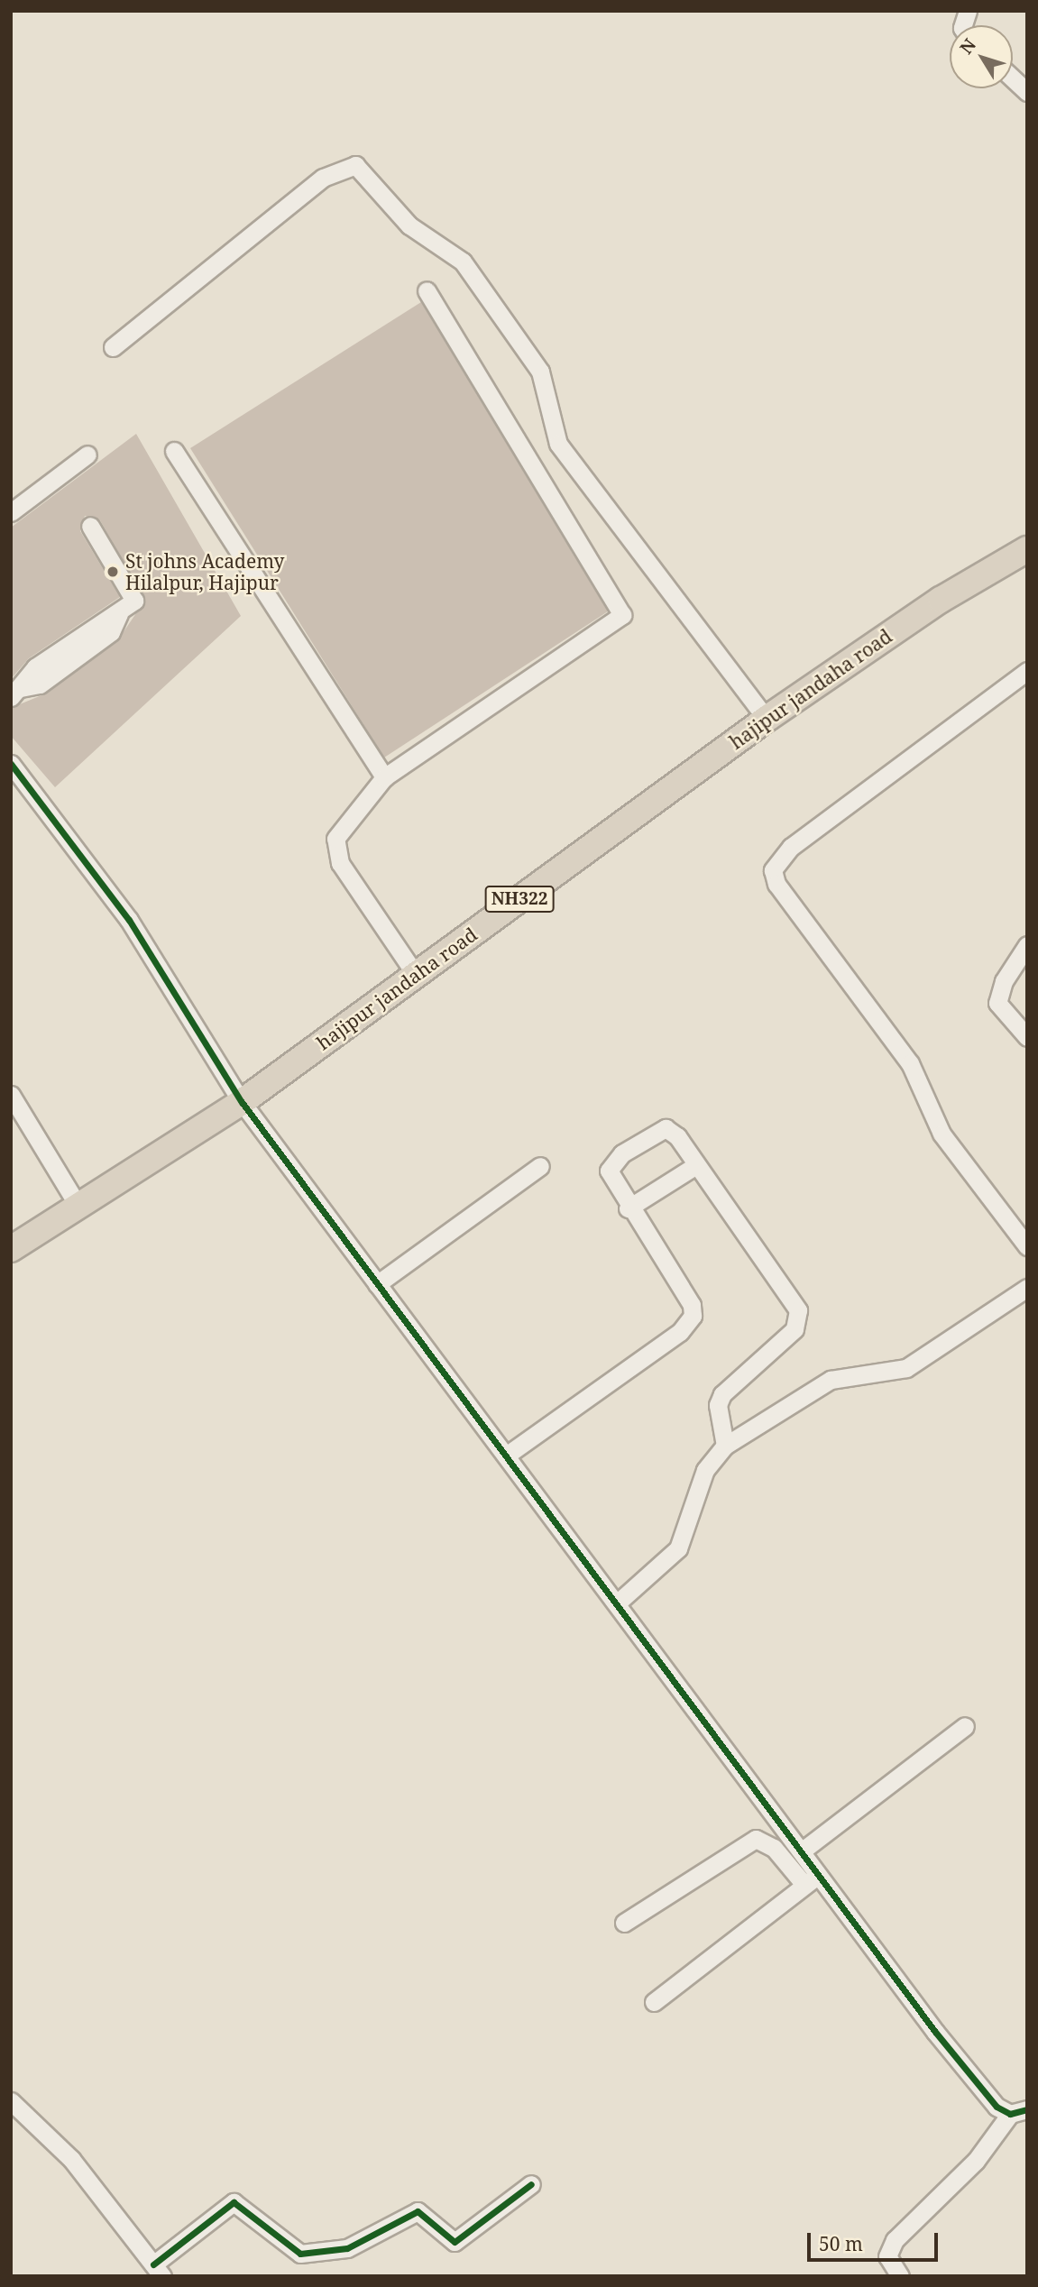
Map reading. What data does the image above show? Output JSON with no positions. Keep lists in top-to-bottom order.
{
  "streets": {
    "highway": ["hajipur jandaha road", "NH322"]
  },
  "places": ["St johns Academy Hilalpur, Hajipur"],
  "scale_bar": "50 m",
  "north": "top left"
}
